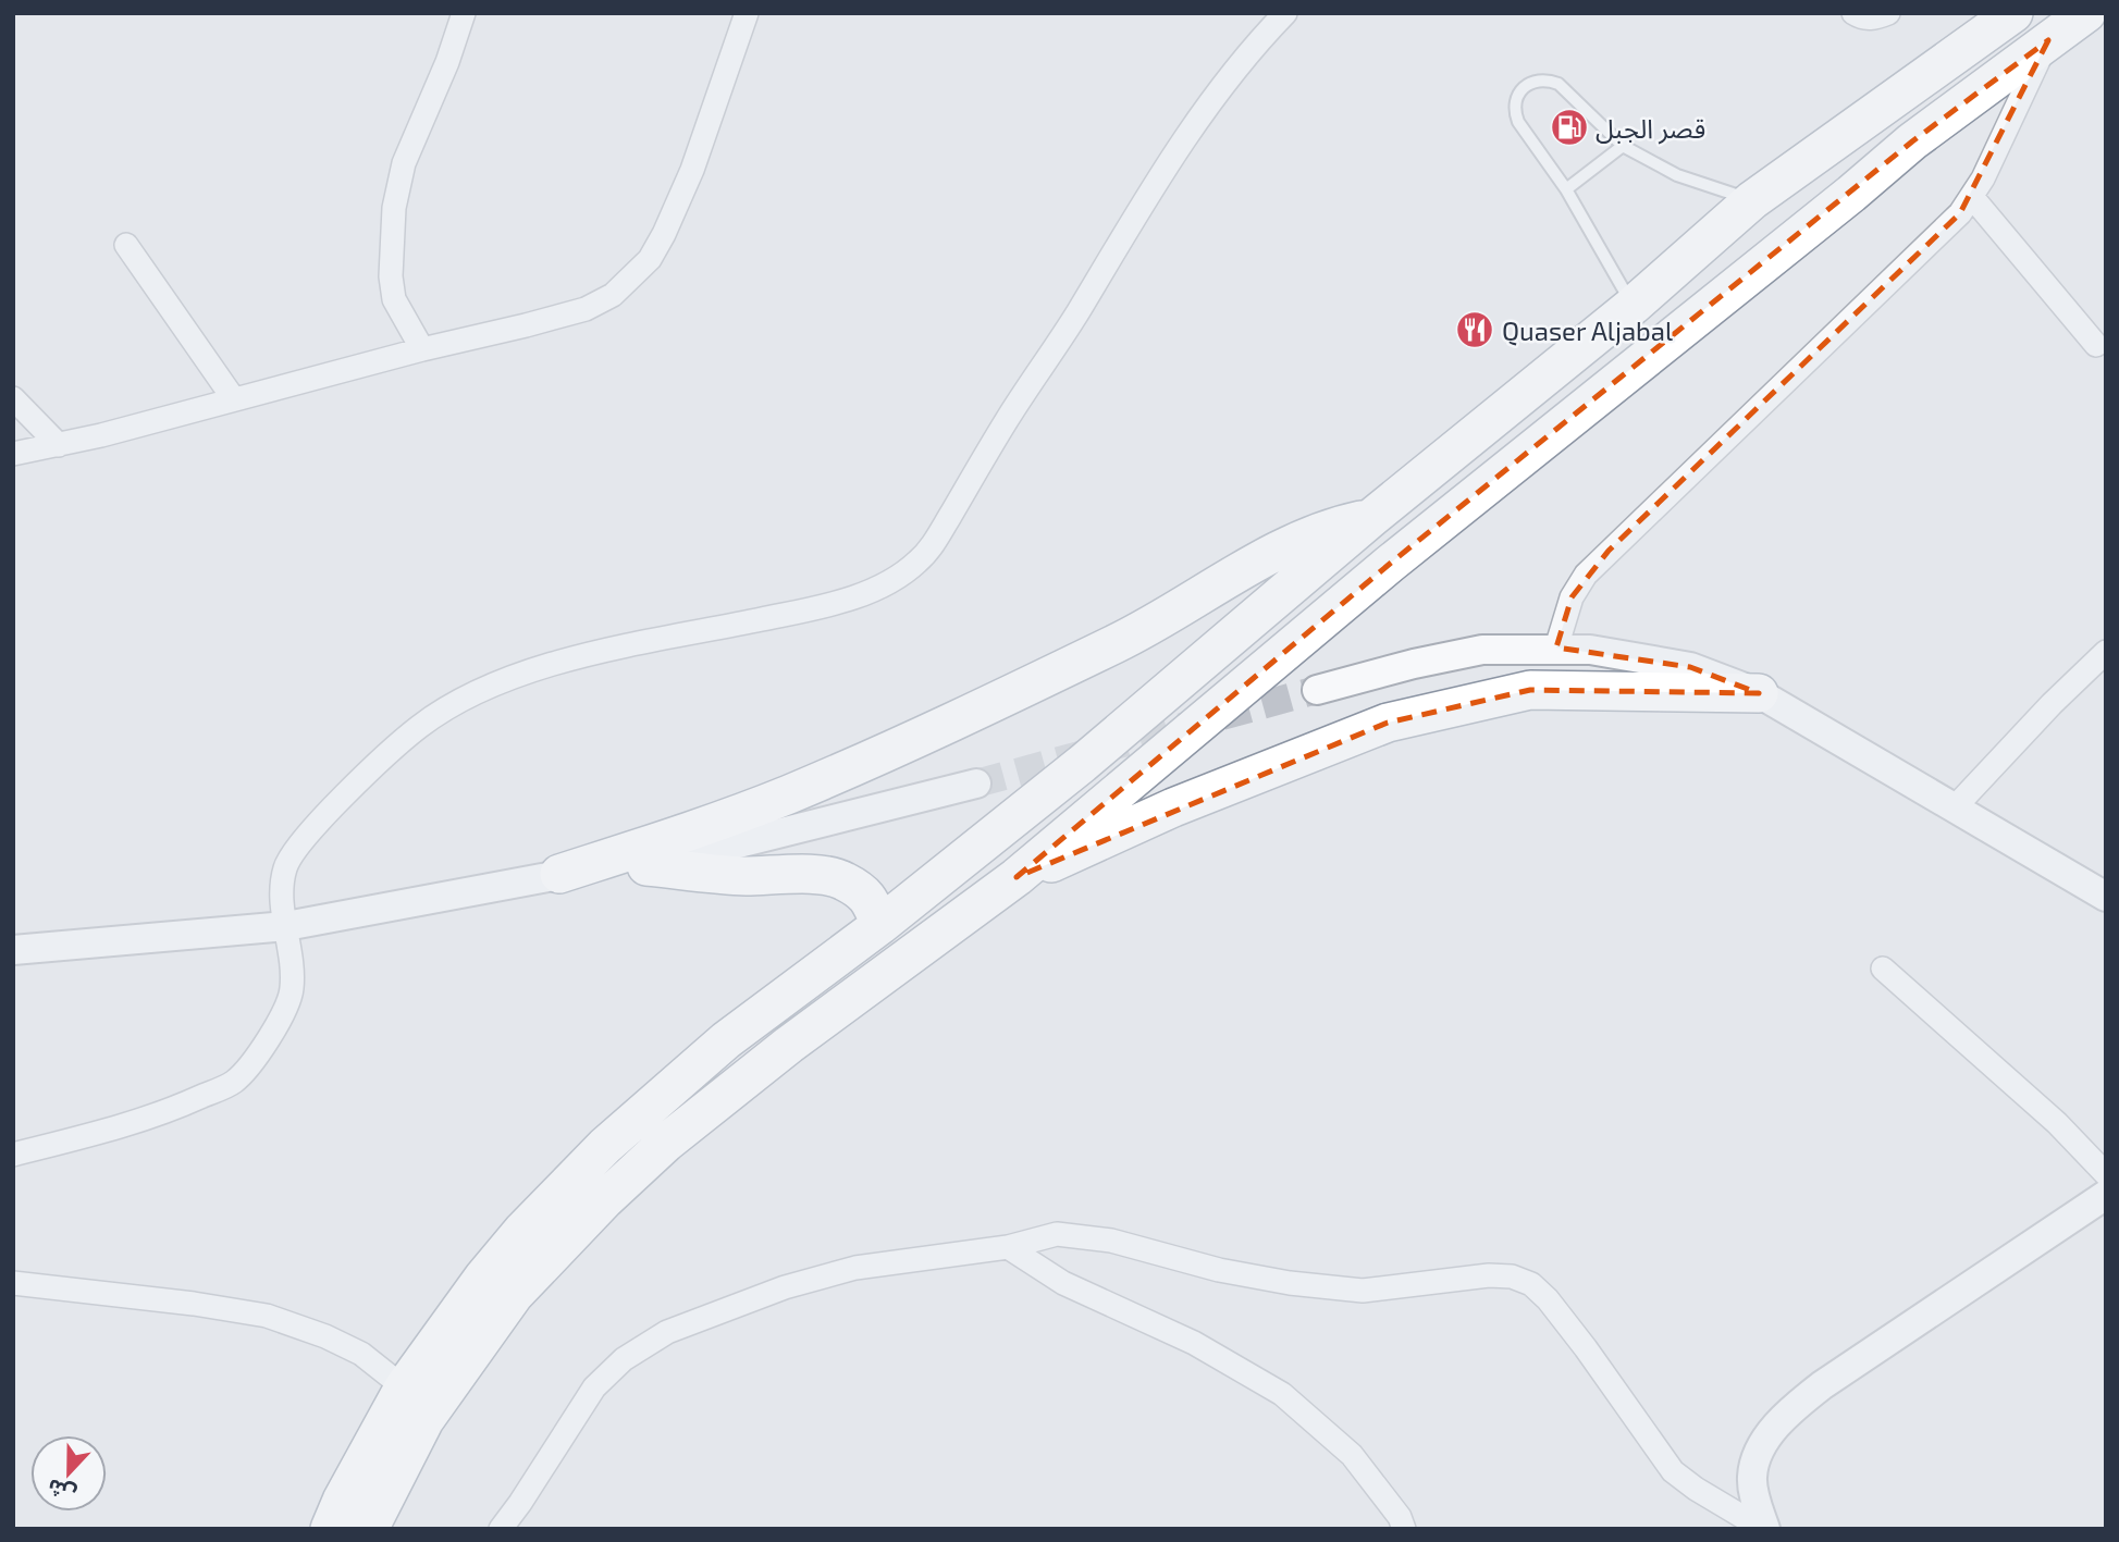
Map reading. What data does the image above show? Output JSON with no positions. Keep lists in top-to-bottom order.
{
  "places": {
    "fuel station": ["قصر الجبل"],
    "restaurant": ["Quaser Aljabal"]
  },
  "north": "bottom"
}
